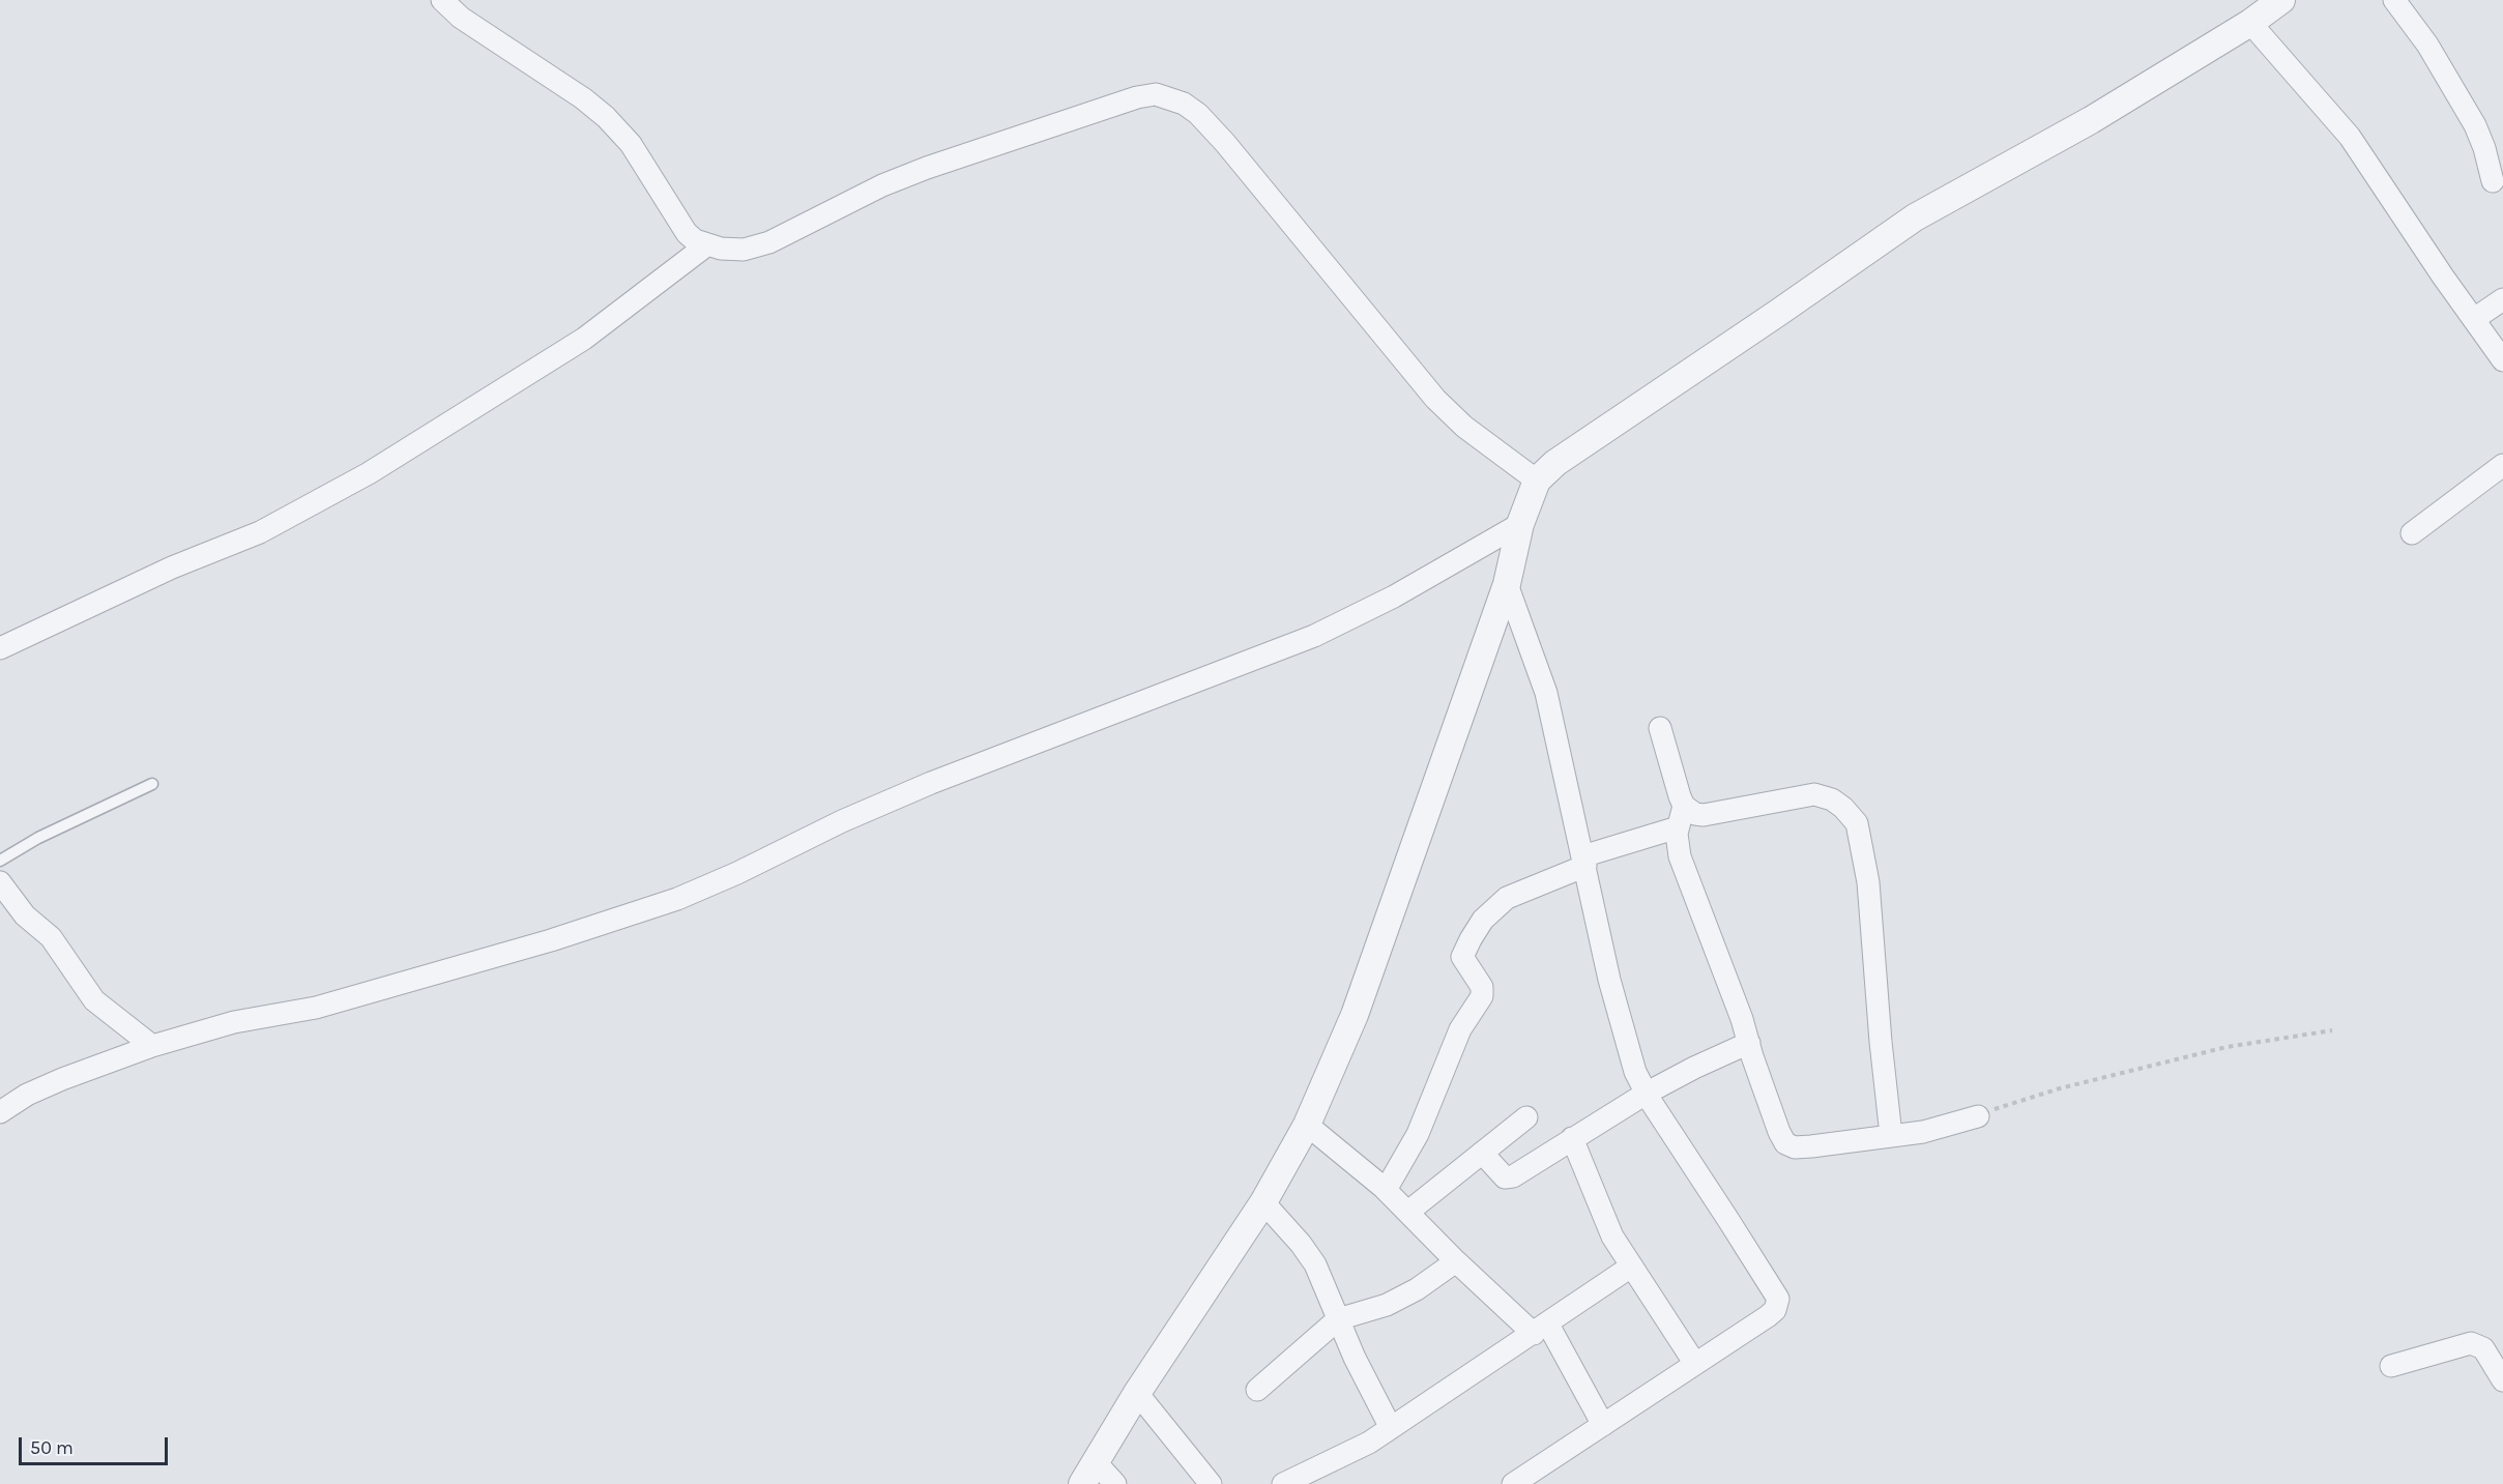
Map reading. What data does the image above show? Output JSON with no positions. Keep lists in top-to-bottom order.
{
  "scale_bar": "50 m"
}
